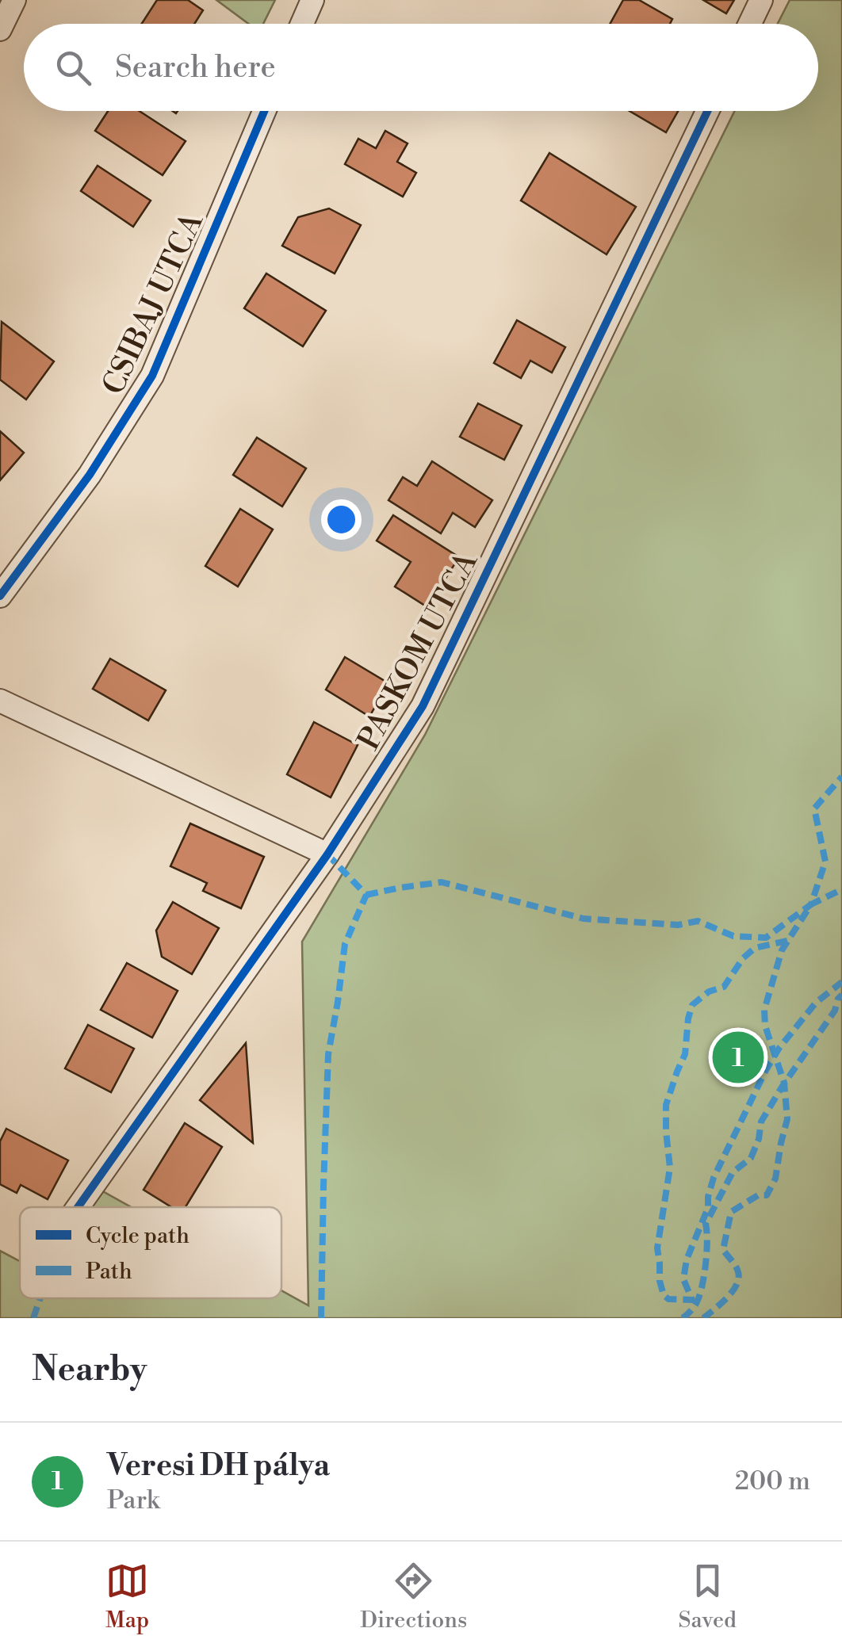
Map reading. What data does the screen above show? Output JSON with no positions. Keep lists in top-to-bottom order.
{
  "streets": {
    "street": ["CSIBAJ UTCA", "PASKOM UTCA"]
  },
  "legend": ["Cycle path", "Path"],
  "page": {
    "search": "Search here",
    "pins": "1",
    "heading": "Nearby",
    "list": [
      {
        "mark": "1",
        "name": "Veresi DH pálya",
        "note": "Park",
        "value": "200 m"
      }
    ],
    "nav": ["Map", "Directions", "Saved"]
  }
}
